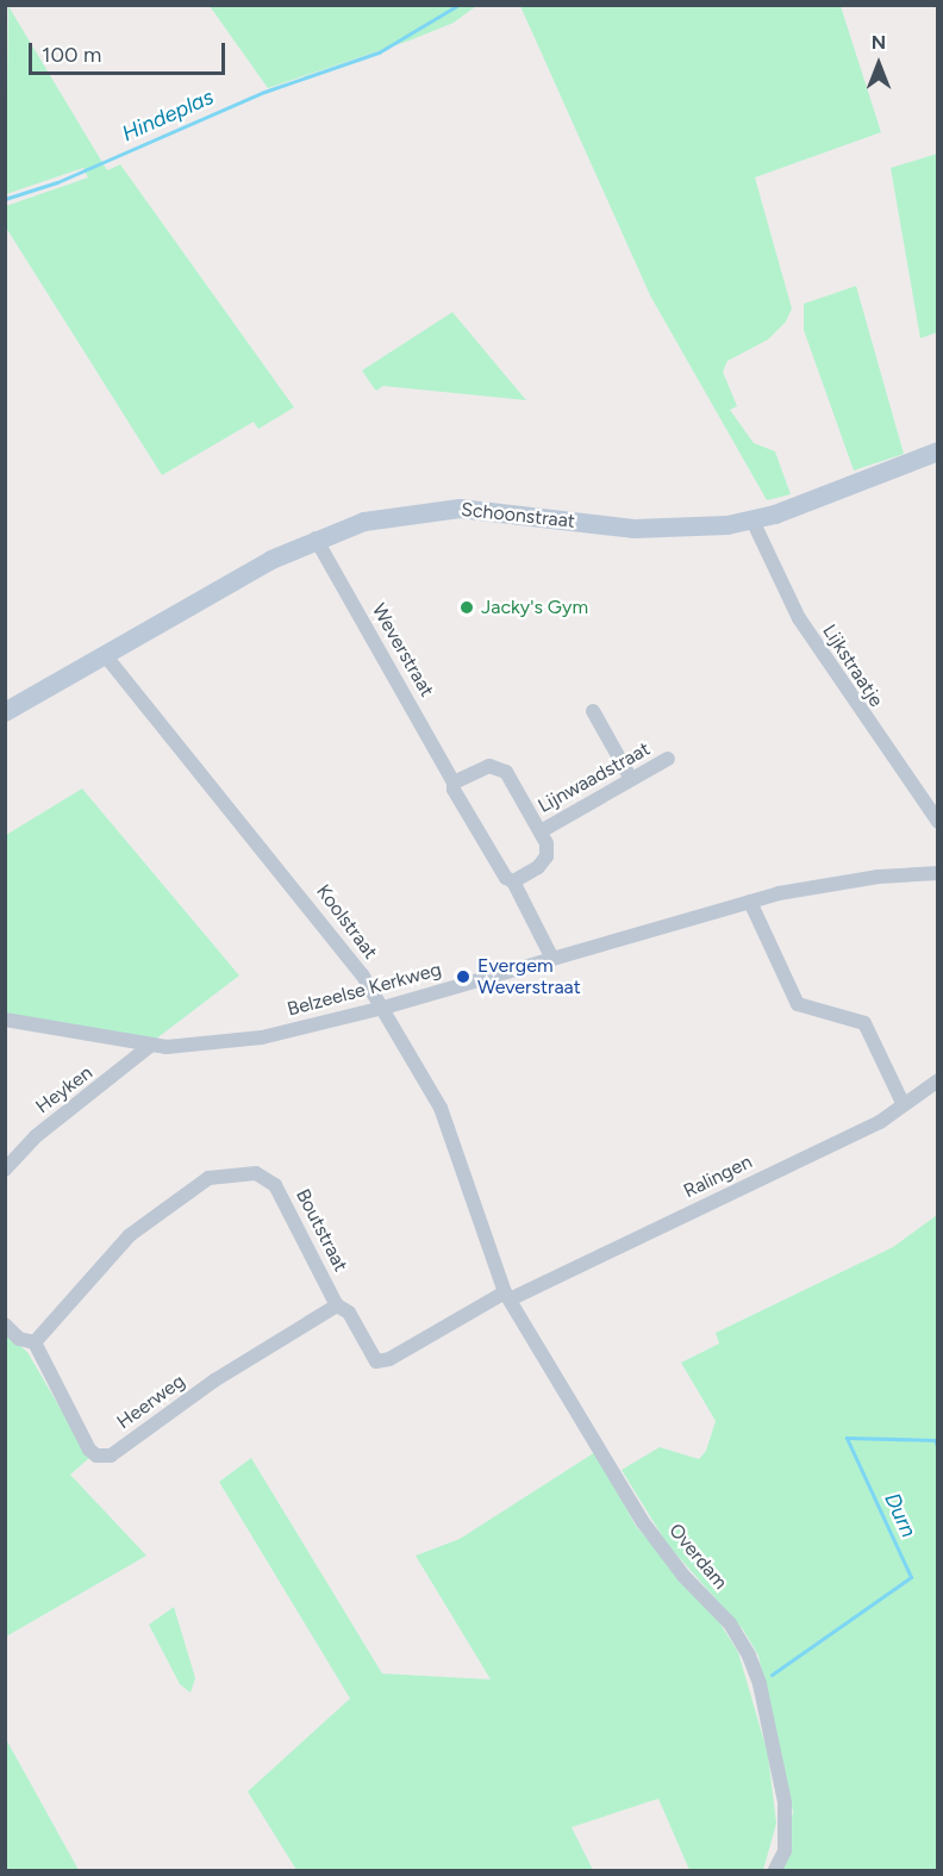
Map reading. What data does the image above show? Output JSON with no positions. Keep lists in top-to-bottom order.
{
  "streets": {
    "street": [
      "Schoonstraat",
      "Weverstraat",
      "Lijkstraatje",
      "Lijnwaadstraat",
      "Koolstraat",
      "Belzeelse Kerkweg",
      "Heyken",
      "Ralingen",
      "Boutstraat",
      "Heerweg",
      "Overdam"
    ]
  },
  "crossings": [
    ["Schoonstraat", "Weverstraat"],
    ["Schoonstraat", "Lijkstraatje"],
    ["Schoonstraat", "Koolstraat"],
    ["Weverstraat", "Belzeelse Kerkweg"],
    ["Koolstraat", "Belzeelse Kerkweg"],
    ["Koolstraat", "Ralingen"],
    ["Koolstraat", "Boutstraat"],
    ["Koolstraat", "Overdam"],
    ["Belzeelse Kerkweg", "Heyken"],
    ["Ralingen", "Boutstraat"],
    ["Ralingen", "Overdam"],
    ["Boutstraat", "Heerweg"],
    ["Boutstraat", "Overdam"]
  ],
  "water": ["Hindeplas", "Durn"],
  "places": ["Jacky's Gym", "Evergem Weverstraat"],
  "scale_bar": "100 m",
  "north": "top"
}
